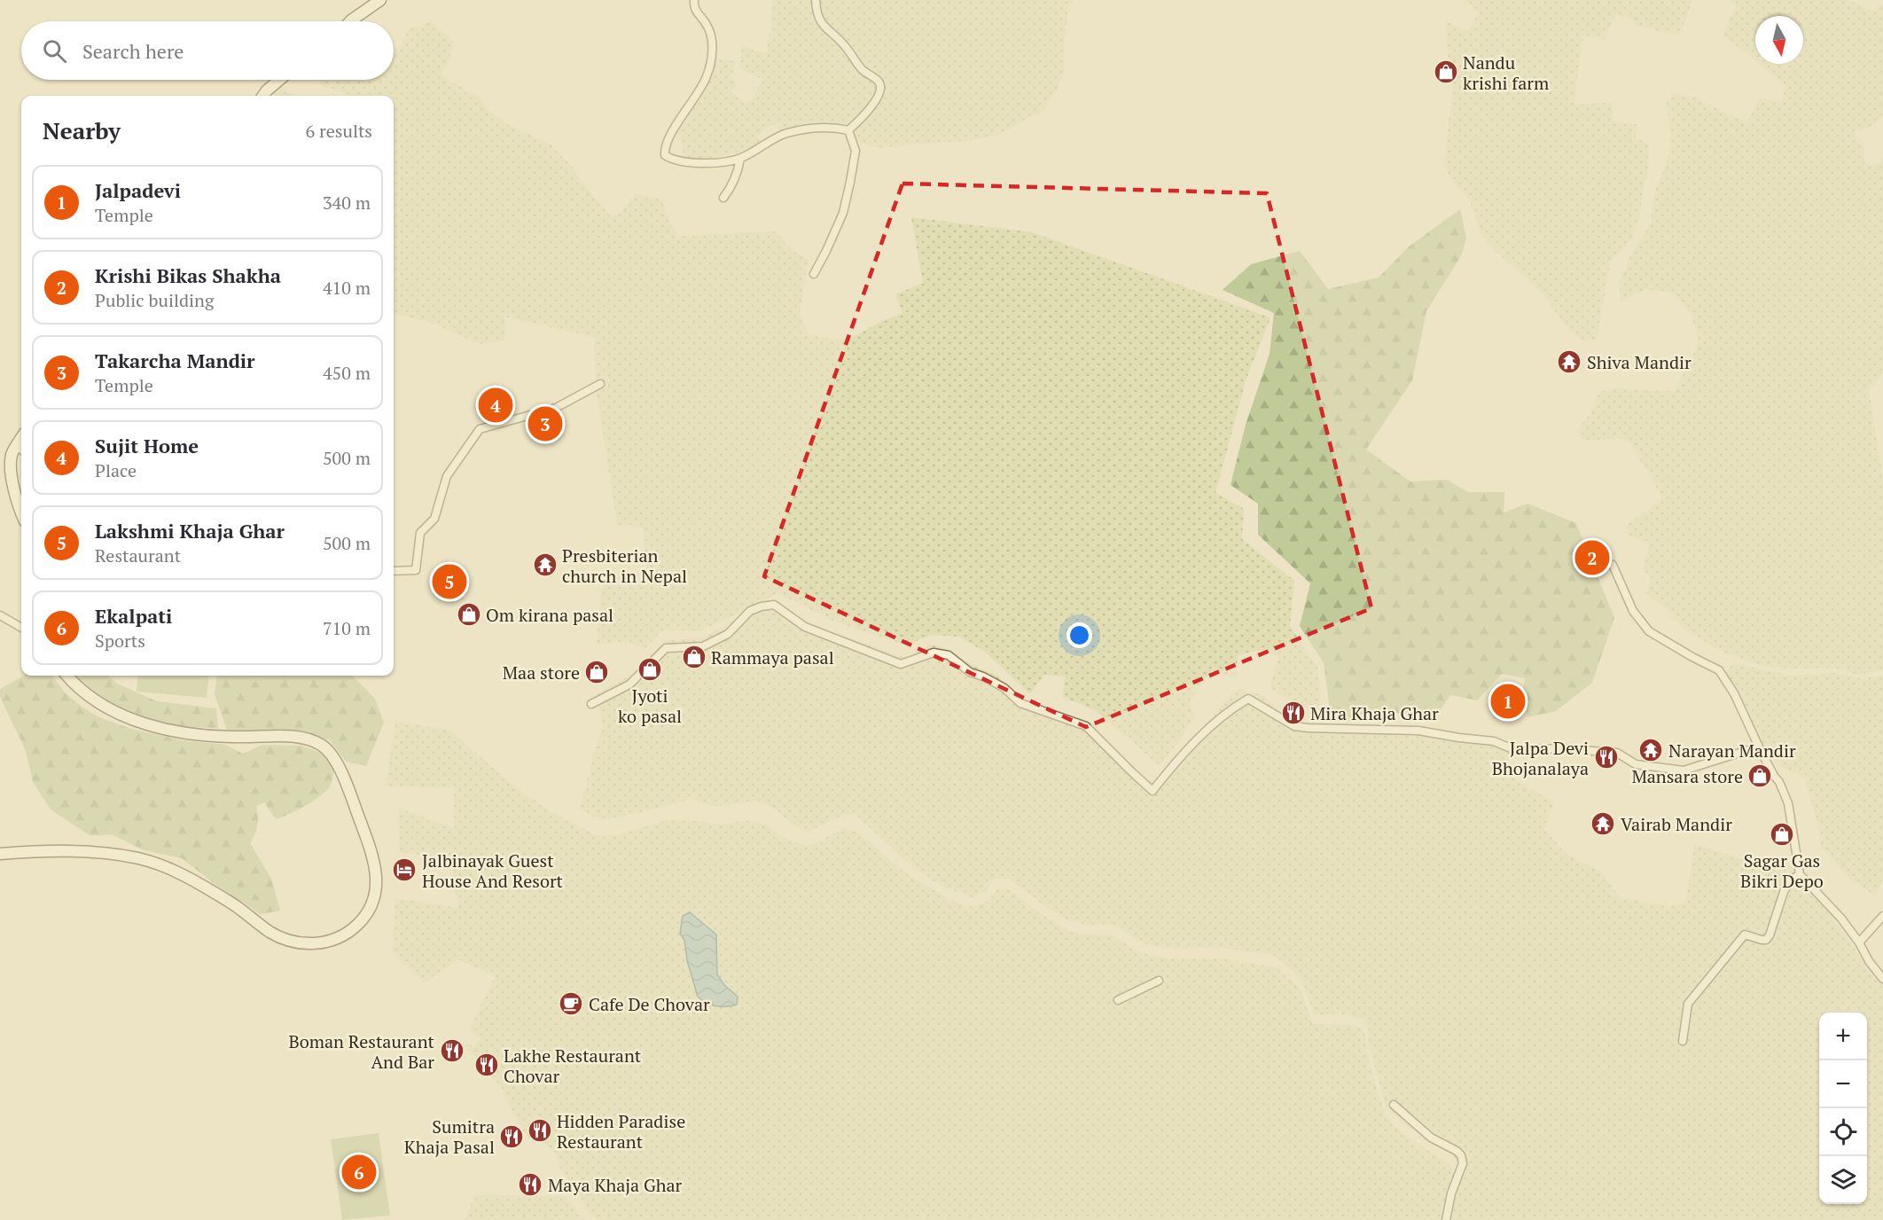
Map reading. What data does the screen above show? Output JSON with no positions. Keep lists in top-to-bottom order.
{
  "places": {
    "shop": [
      "Nandu krishi farm",
      "Om kirana pasal",
      "Rammaya pasal",
      "Jyoti ko pasal",
      "Maa store",
      "Mansara store",
      "Sagar Gas Bikri Depo"
    ],
    "temple": [
      "Shiva Mandir",
      "Presbiterian church in Nepal",
      "Narayan Mandir",
      "Vairab Mandir"
    ],
    "restaurant": [
      "Mira Khaja Ghar",
      "Jalpa Devi Bhojanalaya",
      "Boman Restaurant And Bar",
      "Lakhe Restaurant Chovar",
      "Hidden Paradise Restaurant",
      "Sumitra Khaja Pasal",
      "Maya Khaja Ghar"
    ],
    "hotel": ["Jalbinayak Guest House And Resort"],
    "cafe": ["Cafe De Chovar"]
  },
  "north": "bottom",
  "page": {
    "search": "Search here",
    "heading": ["Nearby", "6 results"],
    "list": [
      {
        "mark": "1",
        "name": "Jalpadevi",
        "note": "Temple",
        "value": "340 m"
      },
      {
        "mark": "2",
        "name": "Krishi Bikas Shakha",
        "note": "Public building",
        "value": "410 m"
      },
      {
        "mark": "3",
        "name": "Takarcha Mandir",
        "note": "Temple",
        "value": "450 m"
      },
      {
        "mark": "4",
        "name": "Sujit Home",
        "note": "Place",
        "value": "500 m"
      },
      {
        "mark": "5",
        "name": "Lakshmi Khaja Ghar",
        "note": "Restaurant",
        "value": "500 m"
      },
      {
        "mark": "6",
        "name": "Ekalpati",
        "note": "Sports",
        "value": "710 m"
      }
    ],
    "pins": [
      "4",
      "3",
      "2",
      "5",
      "1",
      "6"
    ],
    "map_buttons": ["+", "−"]
  }
}
